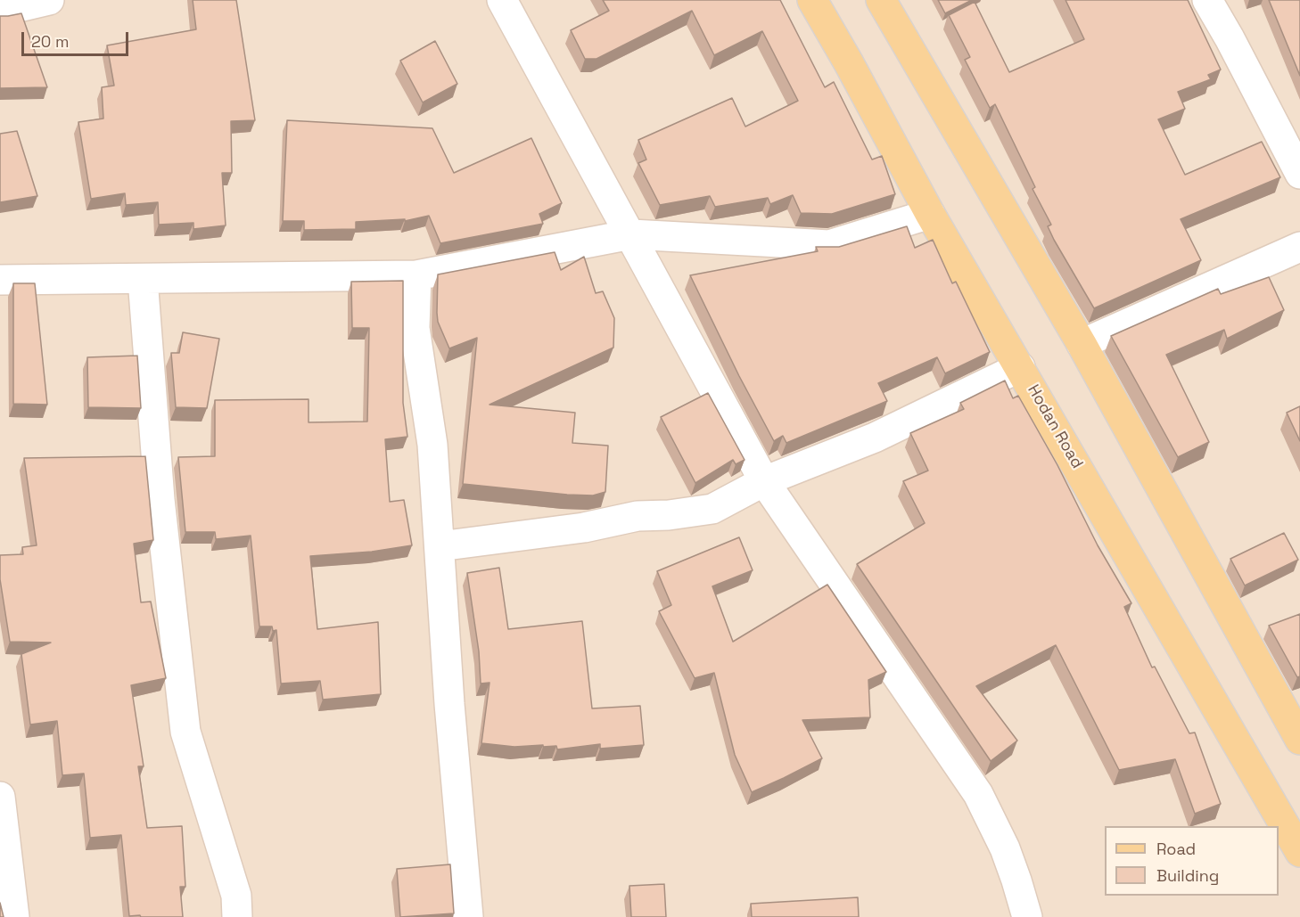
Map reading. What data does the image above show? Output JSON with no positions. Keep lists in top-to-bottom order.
{
  "streets": {
    "main road": ["Hodan Road"]
  },
  "legend": ["Road", "Building"],
  "scale_bar": "20 m"
}
